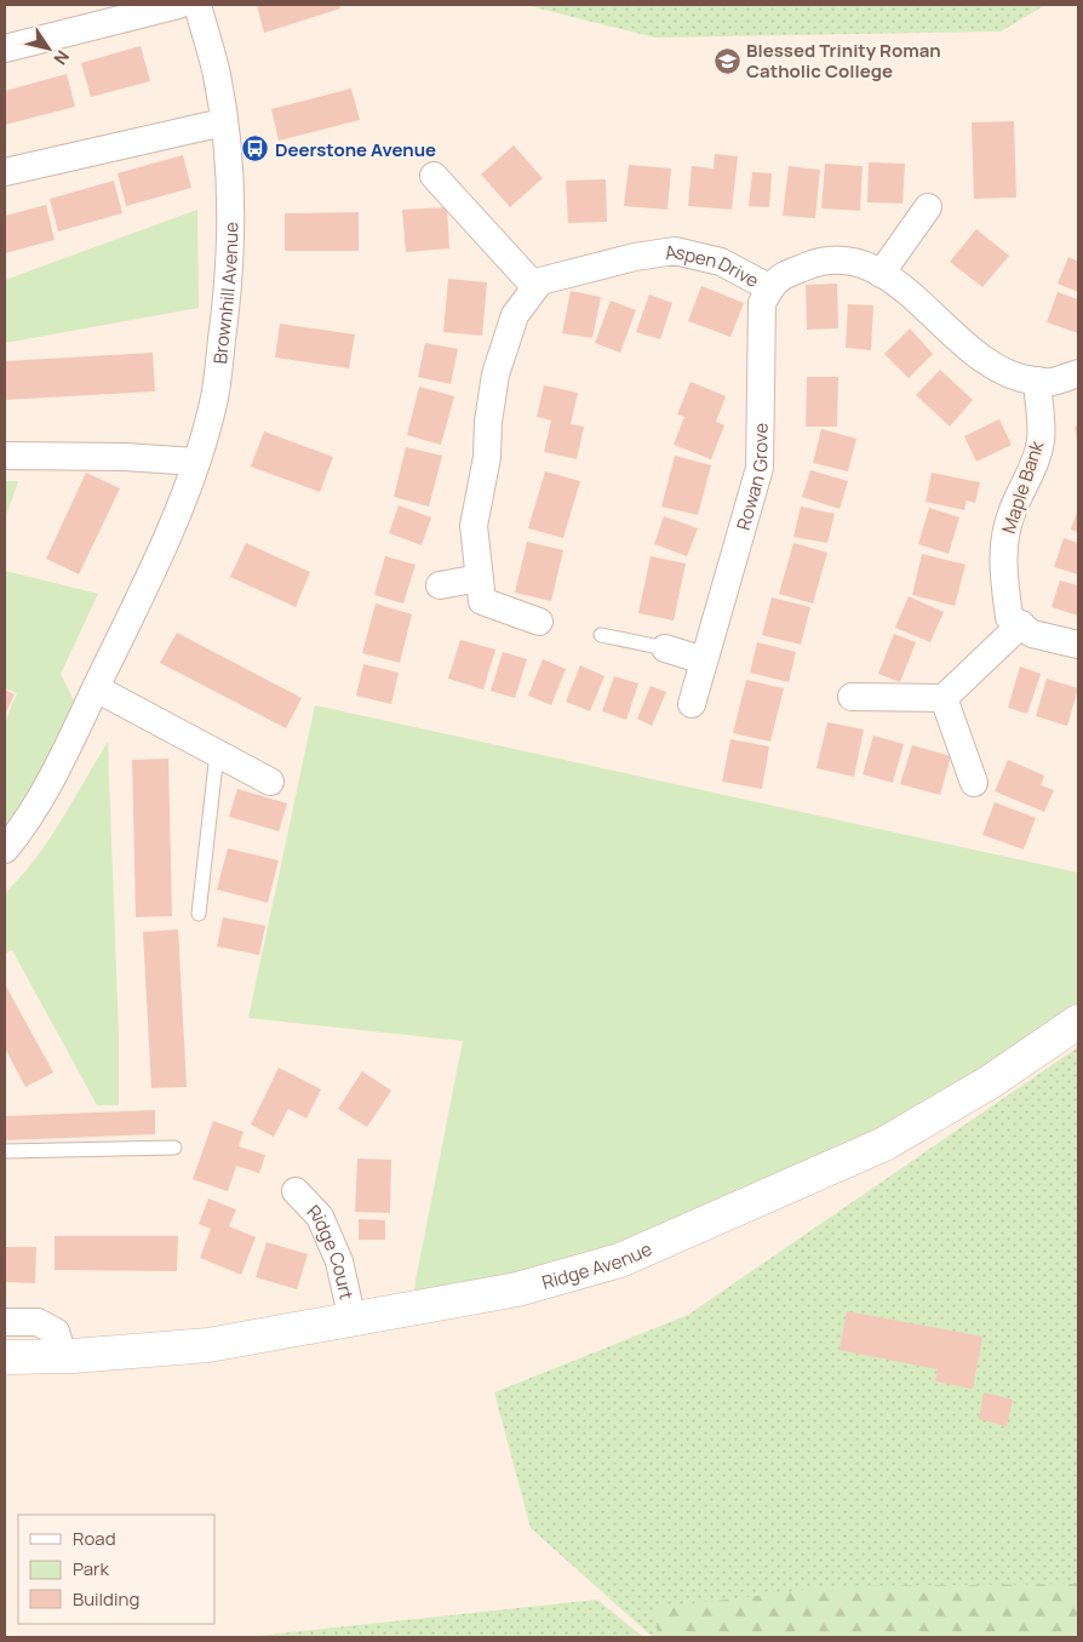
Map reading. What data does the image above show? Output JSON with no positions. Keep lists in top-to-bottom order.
{
  "streets": {
    "street": [
      "Aspen Drive",
      "Brownhill Avenue",
      "Rowan Grove",
      "Maple Bank",
      "Ridge Court",
      "Ridge Avenue"
    ]
  },
  "crossings": [
    ["Aspen Drive", "Rowan Grove"],
    ["Aspen Drive", "Maple Bank"],
    ["Ridge Court", "Ridge Avenue"]
  ],
  "places": {
    "school or university": ["Blessed Trinity Roman Catholic College"],
    "bus stop": ["Deerstone Avenue"]
  },
  "legend": ["Road", "Park", "Building"],
  "north": "bottom right"
}
